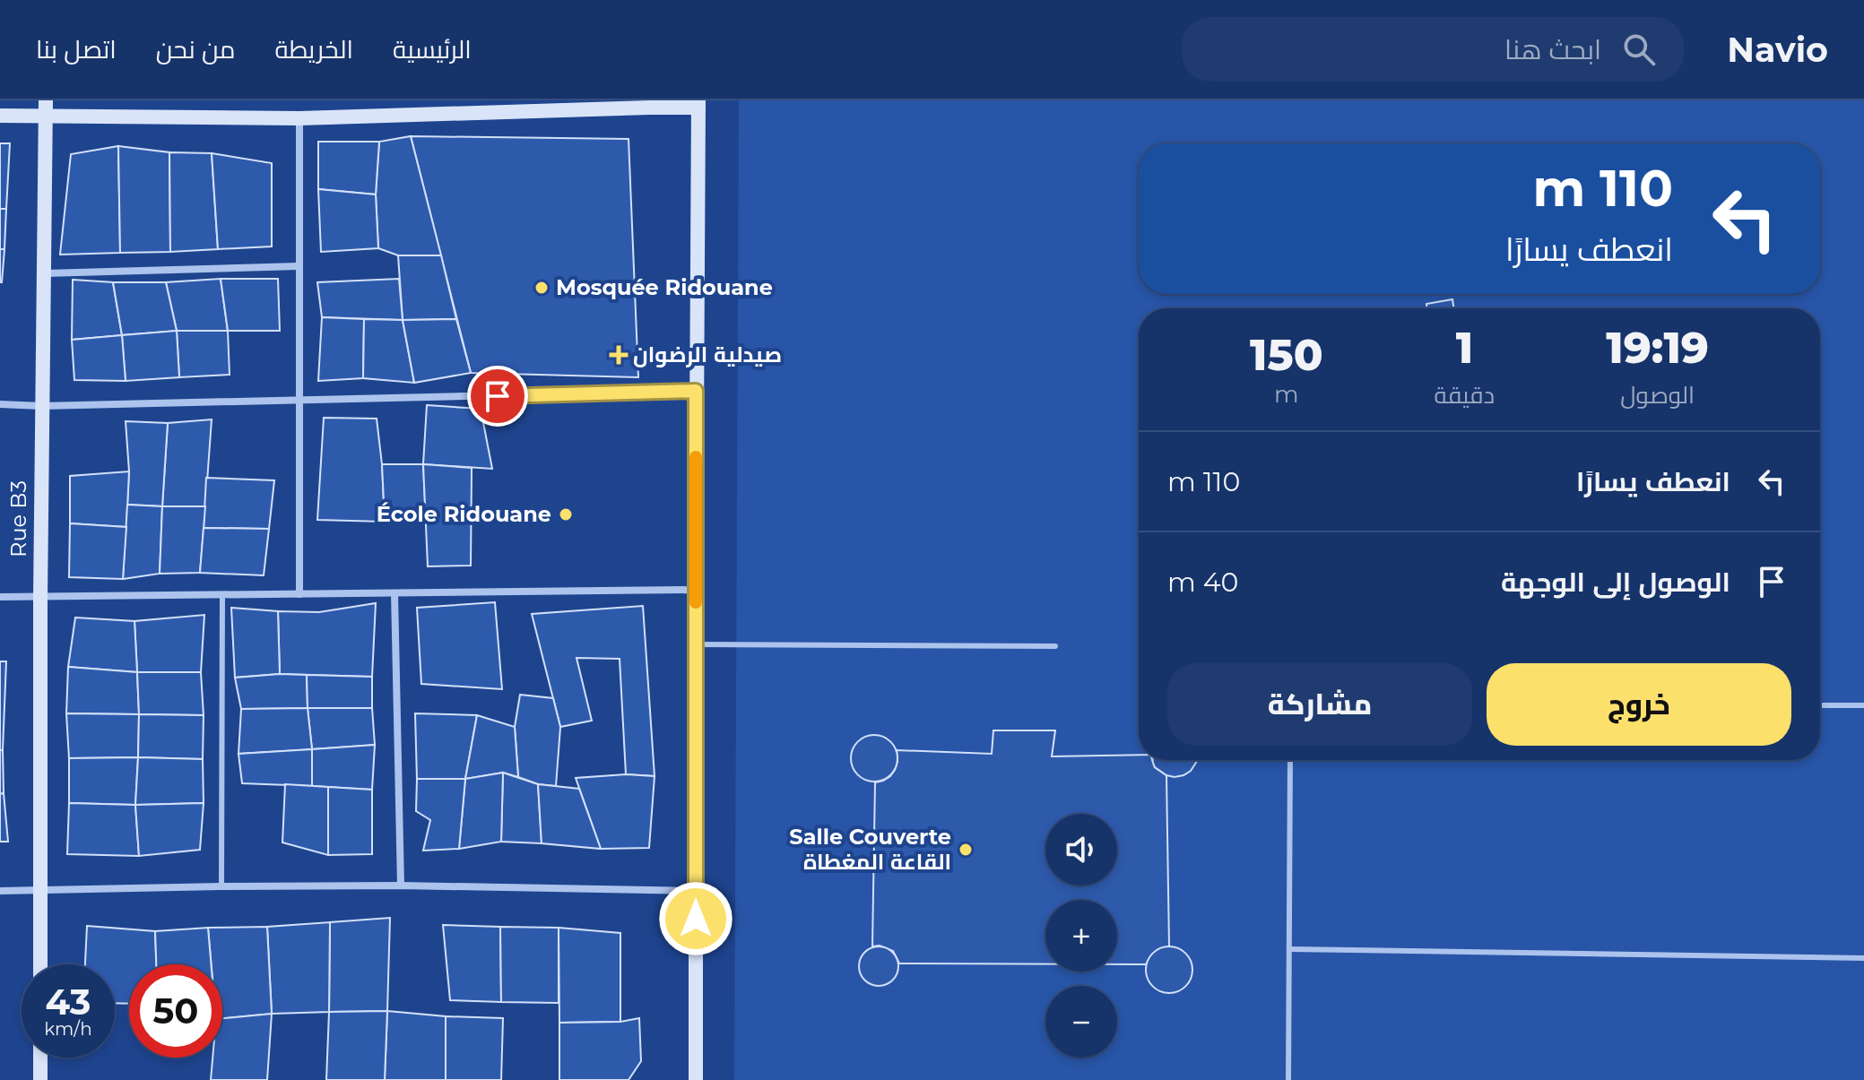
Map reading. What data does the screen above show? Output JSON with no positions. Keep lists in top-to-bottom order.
{
  "streets": {
    "street": ["Rue B3"]
  },
  "places": {
    "other": ["Mosquée Ridouane", "École Ridouane", "Salle Couverte القاعة المغطاة"],
    "health": ["صيدلية الرضوان"]
  },
  "page": {
    "header": "Navio",
    "search": "ابحث هنا",
    "nav": [
      "الرئيسية",
      "الخريطة",
      "من نحن",
      "اتصل بنا"
    ],
    "turn": ["110 m", "انعطف يسارًا"],
    "eta": [
      "19:19",
      "الوصول",
      "1",
      "دقيقة",
      "150",
      "m"
    ],
    "list": [
      {
        "name": "انعطف يسارًا",
        "value": "110 m"
      },
      {
        "name": "الوصول إلى الوجهة",
        "value": "40 m"
      }
    ],
    "buttons": ["خروج", "مشاركة"],
    "map_buttons": ["+", "−"],
    "speed": "43 km/h",
    "limit": "50"
  }
}
